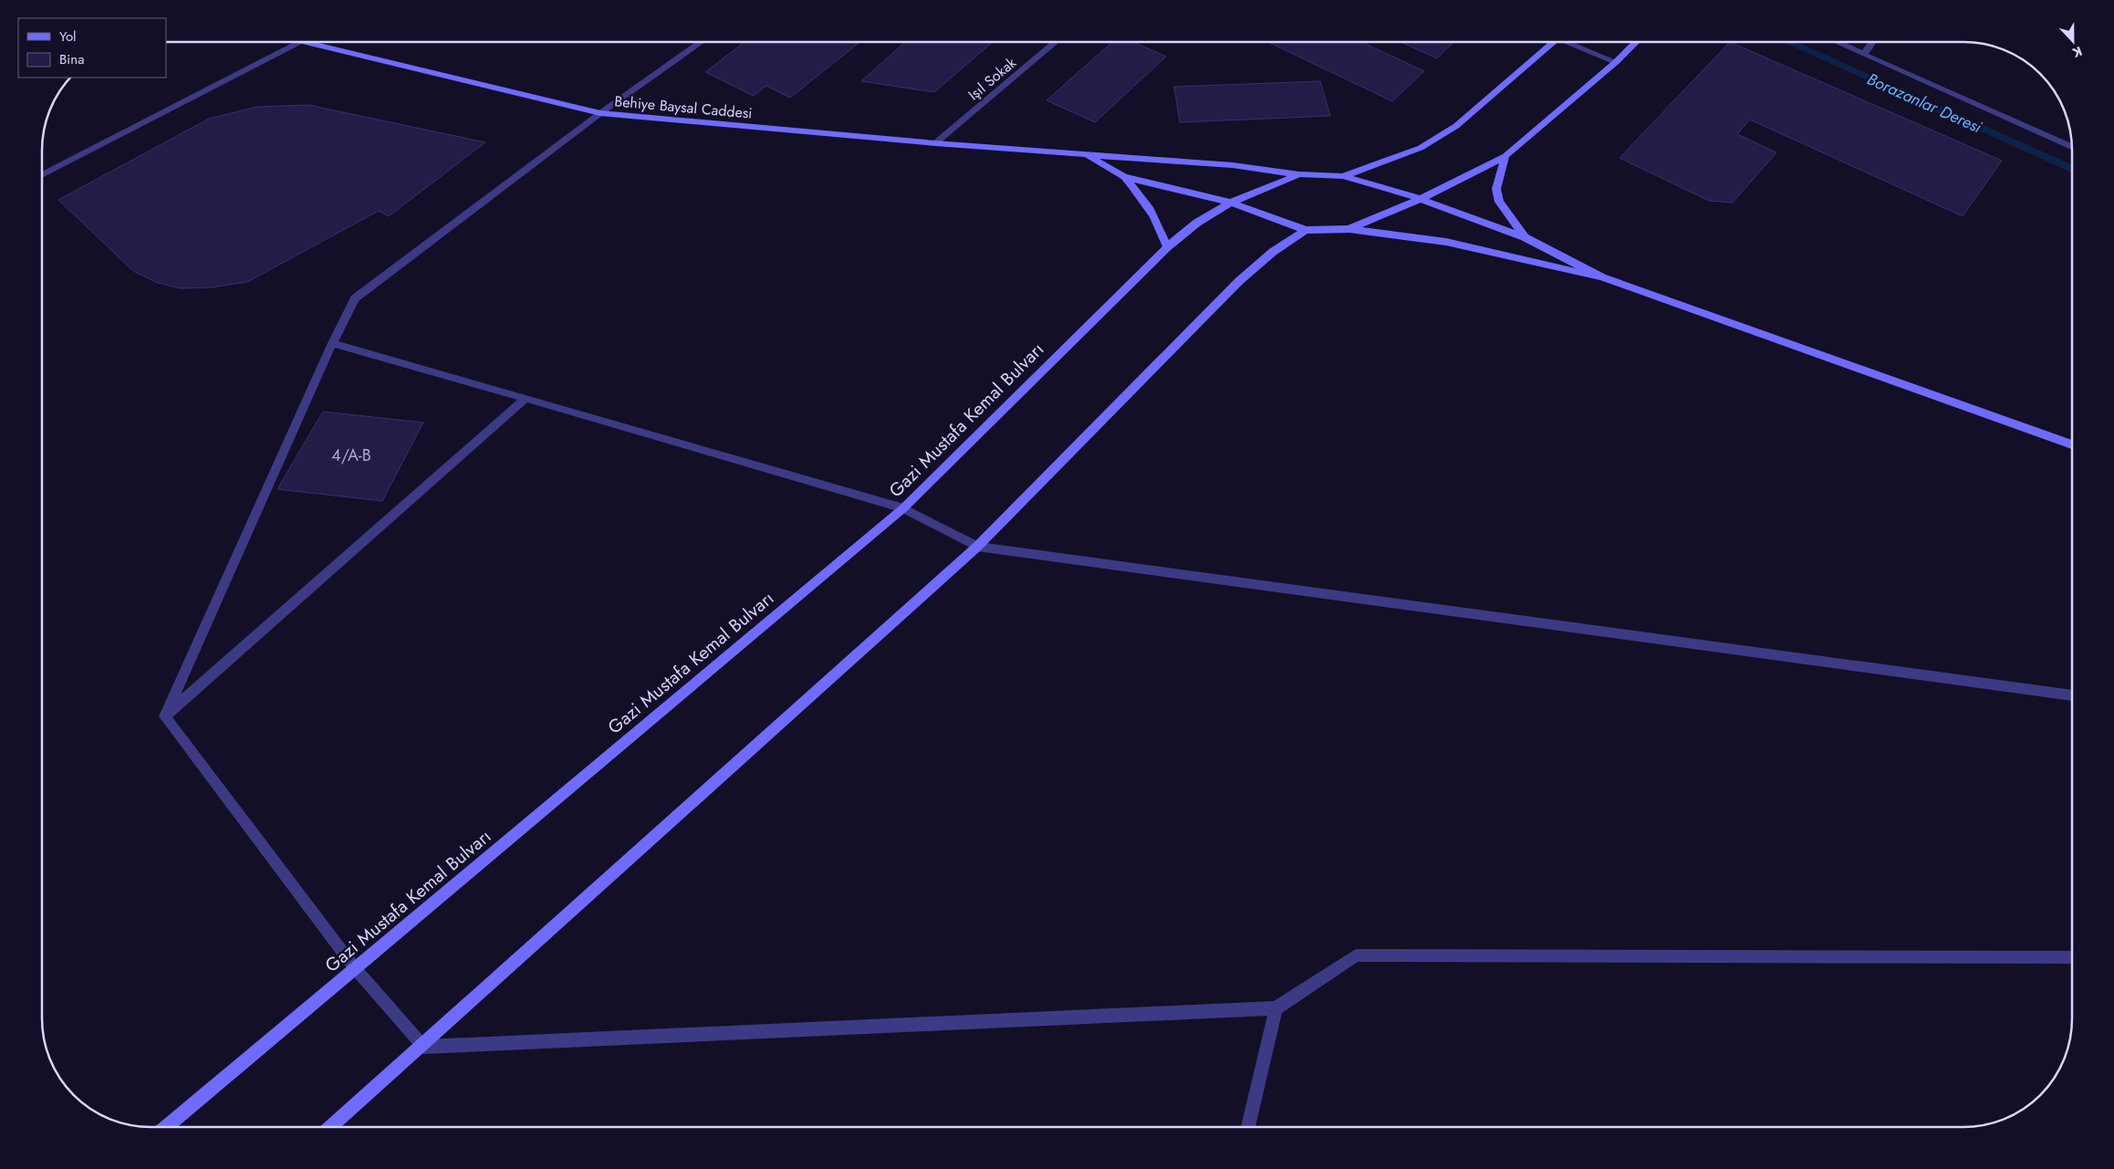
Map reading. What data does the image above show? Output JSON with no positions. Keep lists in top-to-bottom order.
{
  "streets": {
    "main road": ["Behiye Baysal Caddesi", "Gazi Mustafa Kemal Bulvarı"],
    "street": ["Işıl Sokak"]
  },
  "crossings": [
    ["Işıl Sokak", "Behiye Baysal Caddesi"],
    ["Behiye Baysal Caddesi", "Gazi Mustafa Kemal Bulvarı"]
  ],
  "water": ["Borazanlar Deresi"],
  "house_numbers": ["4/A-B"],
  "legend": ["Yol", "Bina"],
  "north": "bottom"
}
